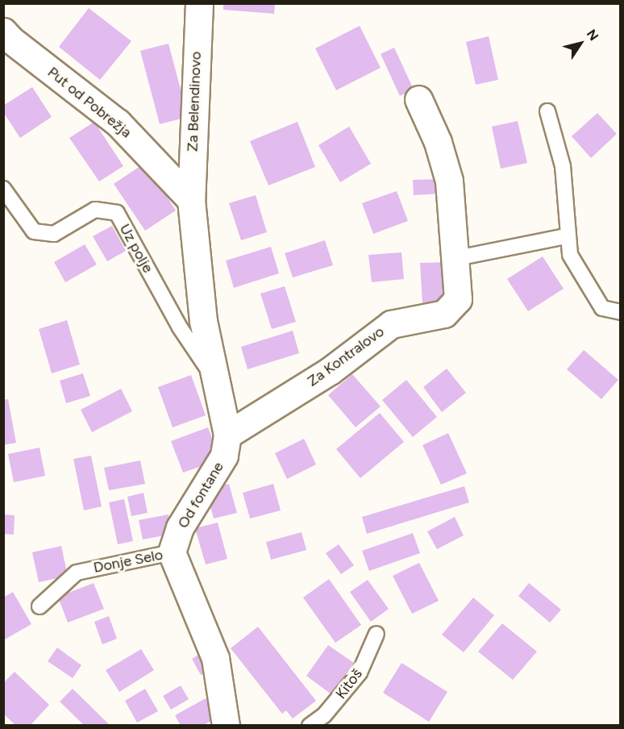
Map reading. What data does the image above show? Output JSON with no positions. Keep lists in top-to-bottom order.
{
  "streets": {
    "street": [
      "Za Belendinovo",
      "Put od Pobrežja",
      "Za Kontralovo",
      "Od fontane"
    ],
    "lane": ["Uz polje", "Donje Selo", "Kitoš"]
  },
  "crossings": [
    ["Za Belendinovo", "Put od Pobrežja"],
    ["Za Belendinovo", "Od fontane"],
    ["Put od Pobrežja", "Od fontane"],
    ["Uz polje", "Od fontane"],
    ["Za Kontralovo", "Od fontane"],
    ["Od fontane", "Donje Selo"]
  ],
  "north": "top right"
}
